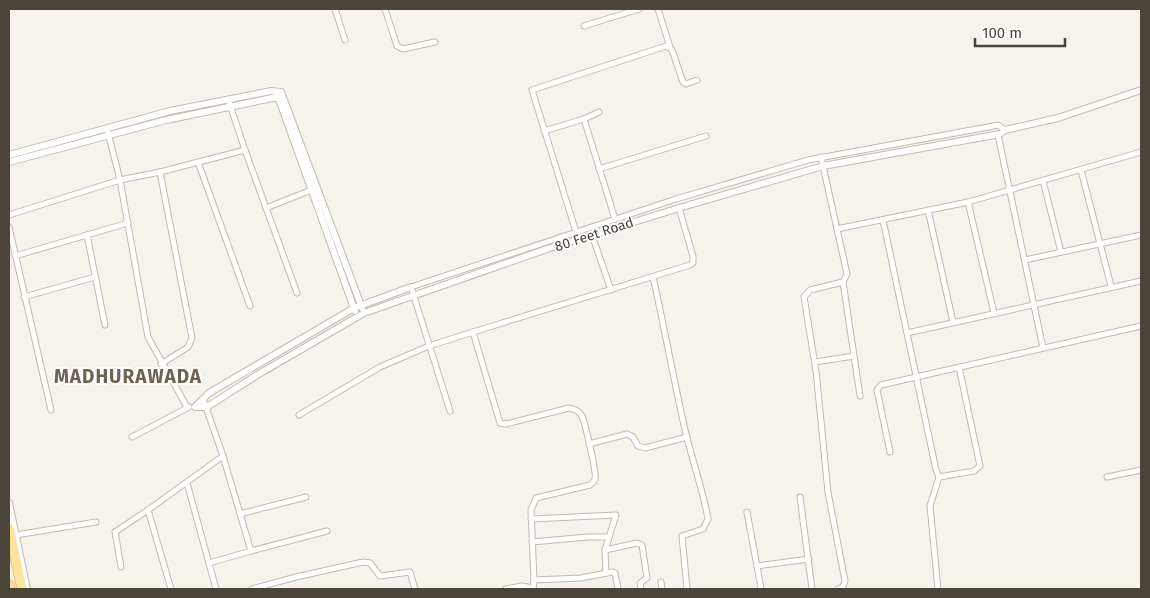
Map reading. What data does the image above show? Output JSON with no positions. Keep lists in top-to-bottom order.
{
  "streets": {
    "street": ["80 Feet Road"]
  },
  "districts": ["MADHURAWADA"],
  "scale_bar": "100 m"
}
